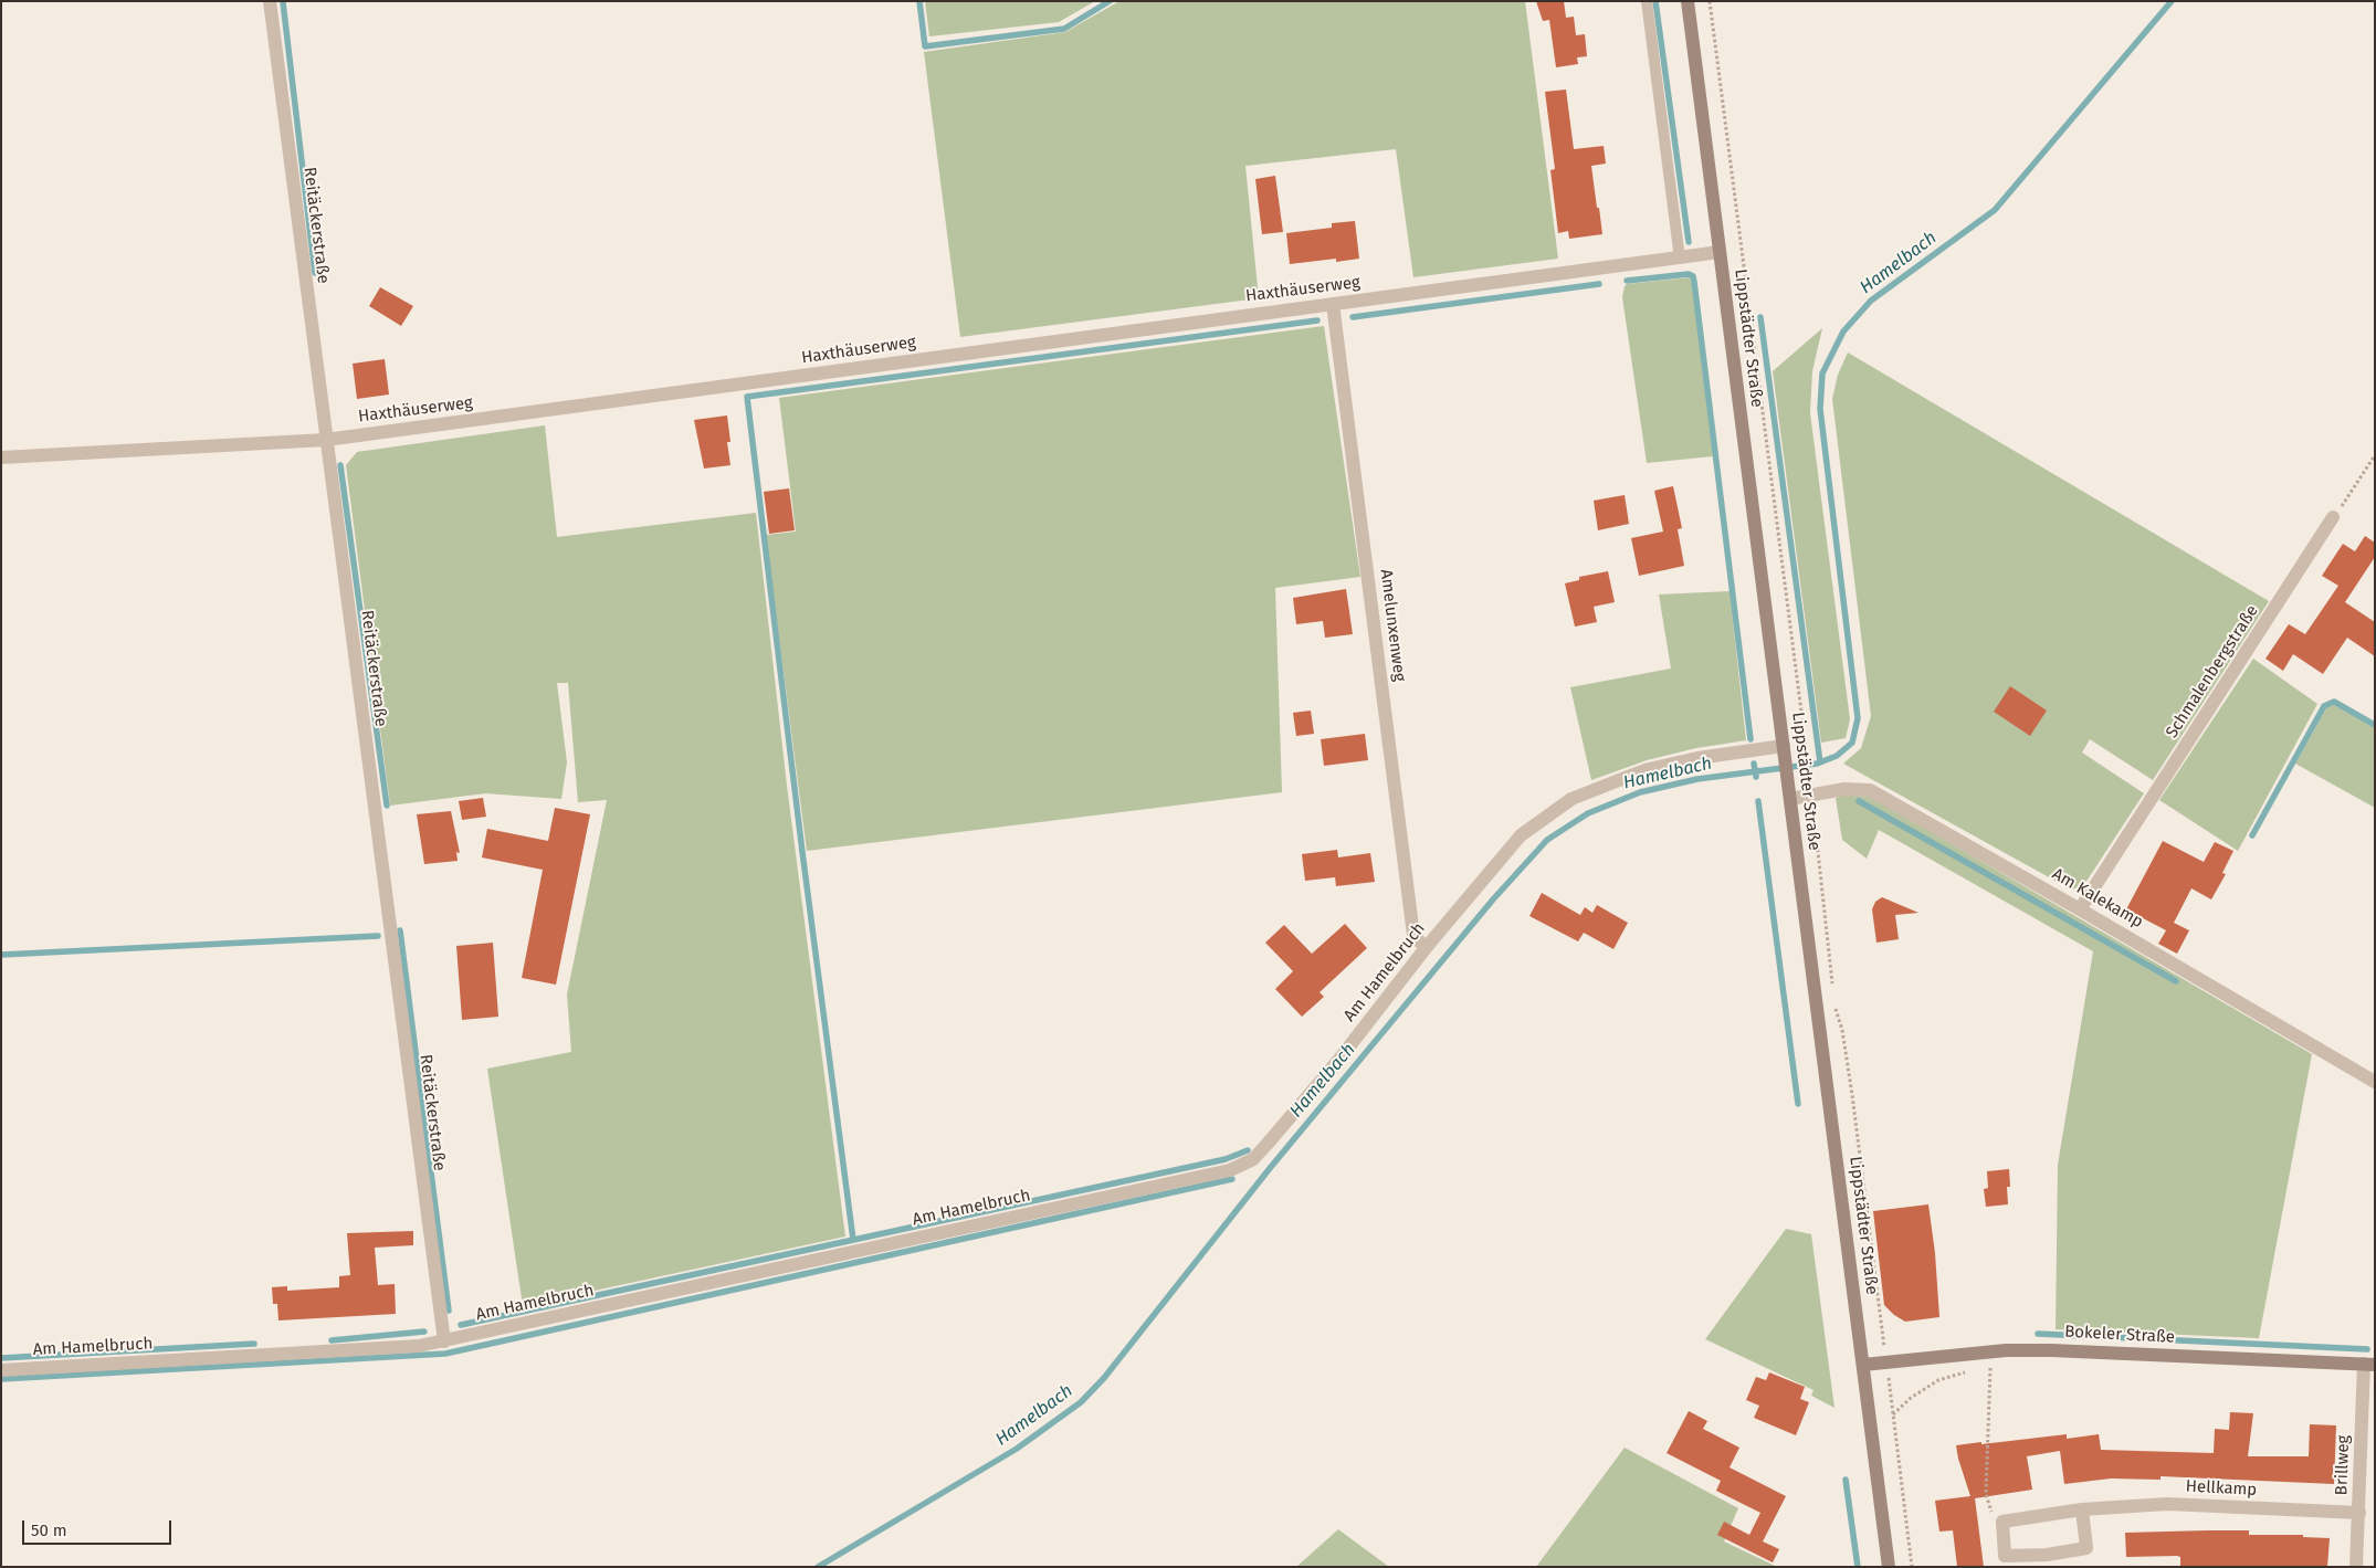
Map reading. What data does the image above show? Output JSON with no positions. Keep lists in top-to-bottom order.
{
  "streets": {
    "street": [
      "Reitäckerstraße",
      "Haxthäuserweg",
      "Lippstädter Straße",
      "Amelunxenweg",
      "Schmalenbergstraße",
      "Am Kalekamp",
      "Am Hamelbruch",
      "Bokeler Straße",
      "Brillweg",
      "Hellkamp"
    ]
  },
  "crossings": [
    ["Reitäckerstraße", "Haxthäuserweg"],
    ["Reitäckerstraße", "Am Hamelbruch"],
    ["Haxthäuserweg", "Lippstädter Straße"],
    ["Haxthäuserweg", "Amelunxenweg"],
    ["Lippstädter Straße", "Am Kalekamp"],
    ["Lippstädter Straße", "Am Hamelbruch"],
    ["Lippstädter Straße", "Bokeler Straße"],
    ["Amelunxenweg", "Am Hamelbruch"],
    ["Schmalenbergstraße", "Am Kalekamp"],
    ["Bokeler Straße", "Brillweg"],
    ["Brillweg", "Hellkamp"]
  ],
  "water": ["Hamelbach"],
  "scale_bar": "50 m"
}
